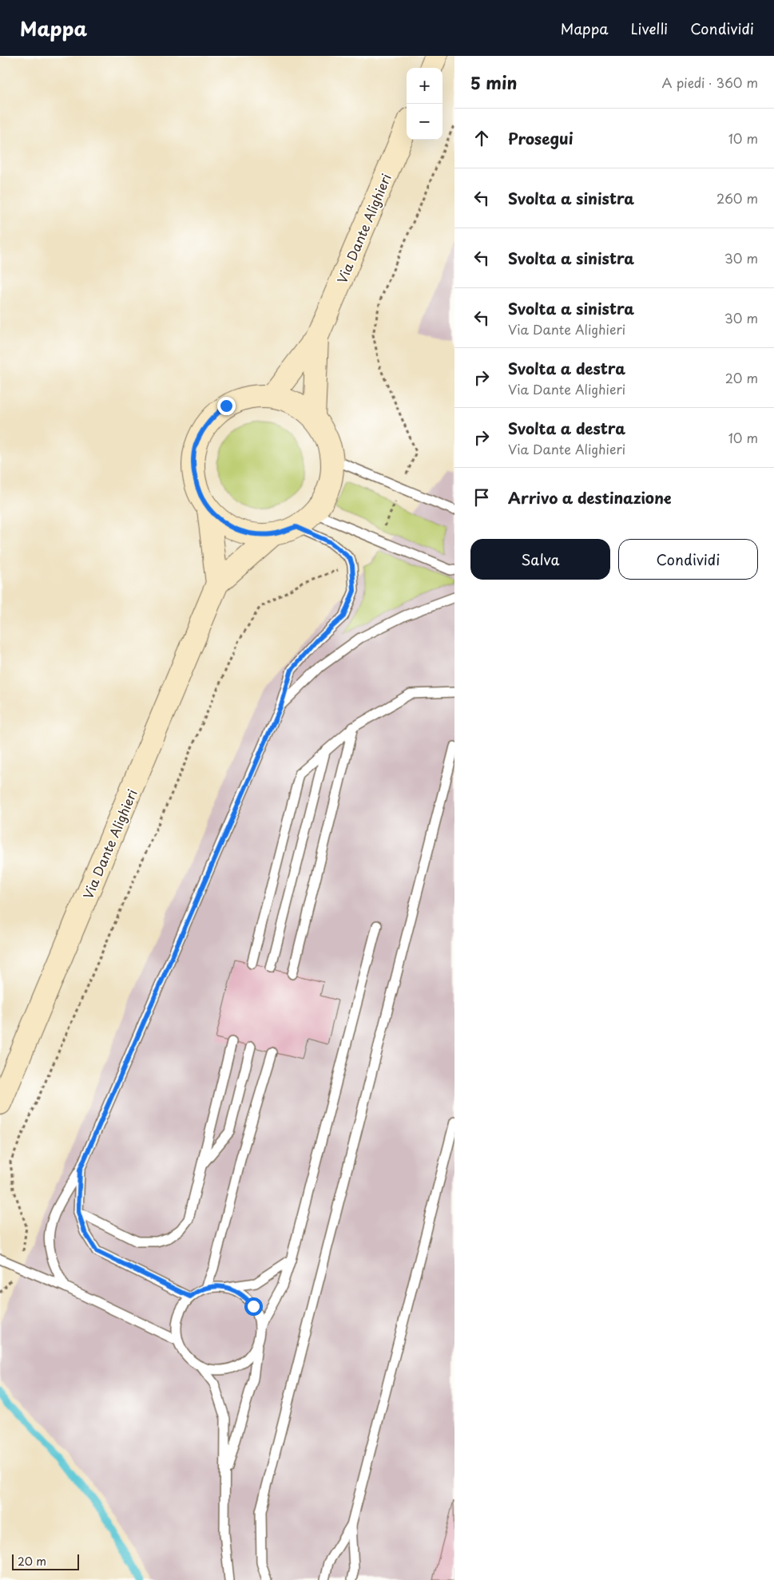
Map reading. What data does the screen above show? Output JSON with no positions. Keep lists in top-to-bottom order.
{
  "streets": {
    "main road": ["Via Dante Alighieri"]
  },
  "scale_bar": "20 m",
  "page": {
    "header": "Mappa",
    "nav": ["Mappa", "Livelli", "Condividi"],
    "heading": ["5 min", "A piedi · 360 m"],
    "map_buttons": ["+", "−"],
    "list": [
      ["Prosegui", "10 m"],
      ["Svolta a sinistra", "260 m"],
      ["Svolta a sinistra", "30 m"],
      ["Svolta a sinistra", "Via Dante Alighieri", "30 m"],
      ["Svolta a destra", "Via Dante Alighieri", "20 m"],
      ["Svolta a destra", "Via Dante Alighieri", "10 m"],
      "Arrivo a destinazione"
    ],
    "buttons": ["Salva", "Condividi"],
    "scale": "20 m"
  }
}
